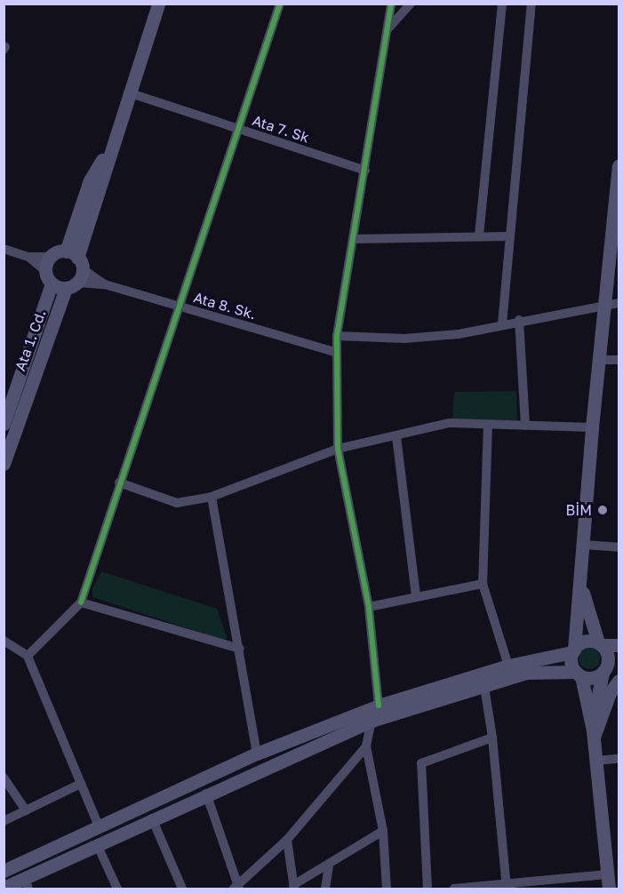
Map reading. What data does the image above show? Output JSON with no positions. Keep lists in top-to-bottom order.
{
  "streets": {
    "street": ["Ata 7. Sk", "Ata 8. Sk.", "Ata 1. Cd."]
  },
  "places": ["BİM"]
}
